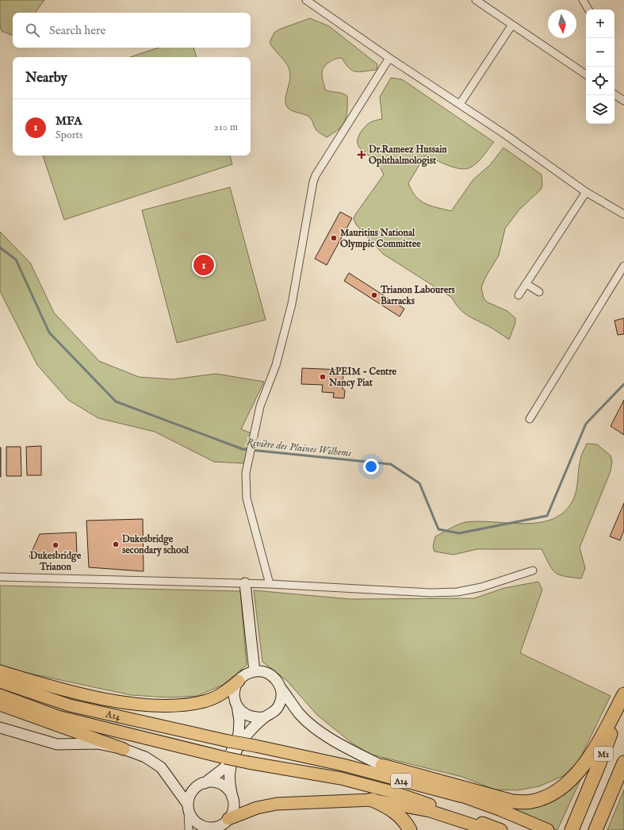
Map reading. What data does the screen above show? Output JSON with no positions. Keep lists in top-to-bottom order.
{
  "streets": {
    "highway": ["M1"],
    "main road": ["A14"]
  },
  "water": ["Rivière des Plaines Wilhems"],
  "places": {
    "health": ["Dr.Rameez Hussain Ophthalmologist"],
    "other": [
      "Mauritius National Olympic Committee",
      "Trianon Labourers Barracks",
      "APEIM - Centre Nancy Piat",
      "Dukesbridge secondary school",
      "Dukesbridge Trianon"
    ]
  },
  "north": "bottom",
  "page": {
    "map_buttons": ["+", "−"],
    "search": "Search here",
    "heading": "Nearby",
    "list": [
      {
        "mark": "1",
        "name": "MFA",
        "note": "Sports",
        "value": "210 m"
      }
    ],
    "pins": "1"
  }
}
